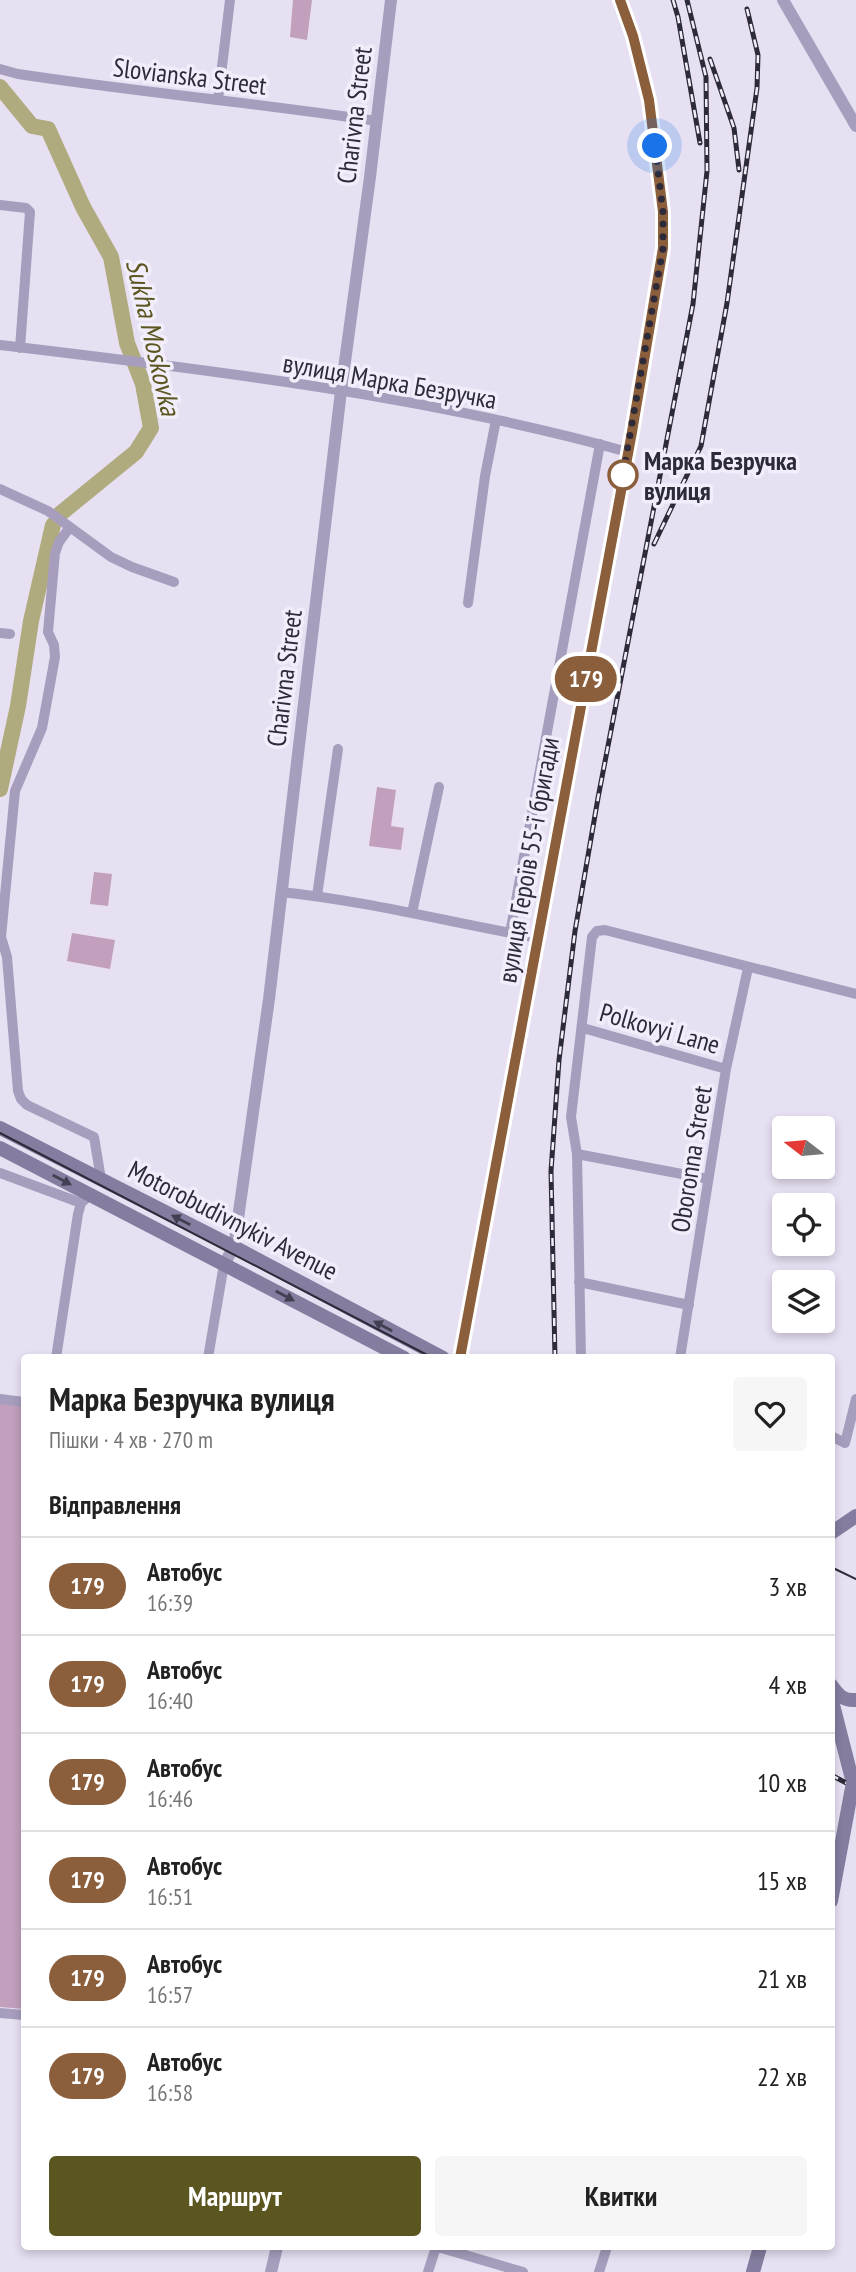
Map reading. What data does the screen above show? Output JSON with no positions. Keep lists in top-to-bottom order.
{
  "streets": {
    "main road": ["вулиця Героїв 55-ї бригади", "Motorobudivnykiv Avenue"],
    "street": [
      "Slovianska Street",
      "Charivna Street",
      "вулиця Марка Безручка",
      "Polkovyi Lane",
      "Oboronna Street"
    ]
  },
  "crossings": [
    ["Slovianska Street", "Charivna Street"],
    ["Charivna Street", "вулиця Марка Безручка"],
    ["Charivna Street", "Motorobudivnykiv Avenue"],
    ["вулиця Марка Безручка", "вулиця Героїв 55-ї бригади"],
    ["Polkovyi Lane", "Oboronna Street"]
  ],
  "water": ["Sukha Moskovka"],
  "places": ["Марка Безручка вулиця"],
  "lines": ["bus line 179"],
  "north": "left",
  "page": {
    "on_map": "179",
    "heading": [
      ["Марка Безручка вулиця", "Пішки · 4 хв · 270 m"],
      "Відправлення"
    ],
    "list": [
      {
        "mark": "179",
        "name": "Автобус",
        "note": "16:39",
        "value": "3 хв"
      },
      {
        "mark": "179",
        "name": "Автобус",
        "note": "16:40",
        "value": "4 хв"
      },
      {
        "mark": "179",
        "name": "Автобус",
        "note": "16:46",
        "value": "10 хв"
      },
      {
        "mark": "179",
        "name": "Автобус",
        "note": "16:51",
        "value": "15 хв"
      },
      {
        "mark": "179",
        "name": "Автобус",
        "note": "16:57",
        "value": "21 хв"
      },
      {
        "mark": "179",
        "name": "Автобус",
        "note": "16:58",
        "value": "22 хв"
      }
    ],
    "buttons": ["Маршрут", "Квитки"]
  }
}
